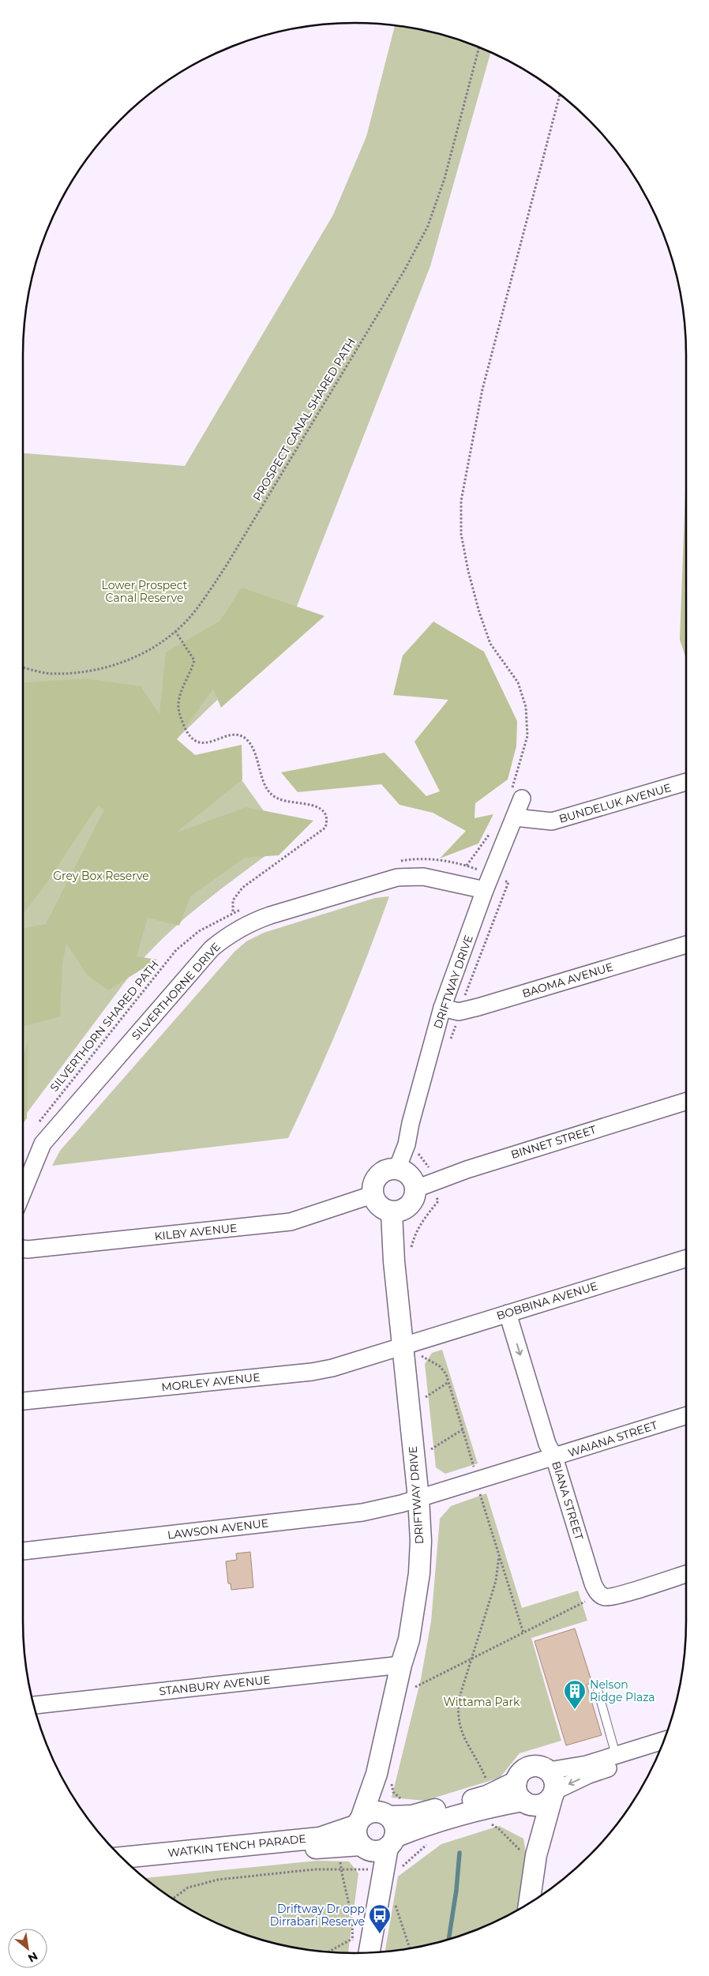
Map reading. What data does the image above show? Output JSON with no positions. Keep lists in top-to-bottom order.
{
  "streets": {
    "street": [
      "BUNDELUK AVENUE",
      "BAOMA AVENUE",
      "DRIFTWAY DRIVE",
      "SILVERTHORNE DRIVE",
      "BINNET STREET",
      "KILBY AVENUE",
      "BOBBINA AVENUE",
      "MORLEY AVENUE",
      "WAIANA STREET",
      "BIANA STREET",
      "LAWSON AVENUE",
      "STANBURY AVENUE",
      "WATKIN TENCH PARADE"
    ],
    "path": ["PROSPECT CANAL SHARED PATH", "SILVERTHORN SHARED PATH"]
  },
  "crossings": [
    ["PROSPECT CANAL SHARED PATH", "SILVERTHORN SHARED PATH"],
    ["BUNDELUK AVENUE", "DRIFTWAY DRIVE"],
    ["BAOMA AVENUE", "DRIFTWAY DRIVE"],
    ["DRIFTWAY DRIVE", "SILVERTHORNE DRIVE"],
    ["DRIFTWAY DRIVE", "BINNET STREET"],
    ["DRIFTWAY DRIVE", "KILBY AVENUE"],
    ["DRIFTWAY DRIVE", "BOBBINA AVENUE"],
    ["DRIFTWAY DRIVE", "MORLEY AVENUE"],
    ["DRIFTWAY DRIVE", "WAIANA STREET"],
    ["DRIFTWAY DRIVE", "LAWSON AVENUE"],
    ["DRIFTWAY DRIVE", "STANBURY AVENUE"],
    ["DRIFTWAY DRIVE", "WATKIN TENCH PARADE"],
    ["BINNET STREET", "KILBY AVENUE"],
    ["BOBBINA AVENUE", "MORLEY AVENUE"],
    ["BOBBINA AVENUE", "BIANA STREET"],
    ["WAIANA STREET", "BIANA STREET"],
    ["WAIANA STREET", "LAWSON AVENUE"]
  ],
  "one_way": ["BIANA STREET"],
  "parks": ["Lower Prospect Canal Reserve", "Grey Box Reserve", "Wittama Park"],
  "places": {
    "building": ["Nelson Ridge Plaza"],
    "bus stop": ["Driftway Dr opp Dirrabari Reserve"]
  },
  "north": "bottom right"
}
